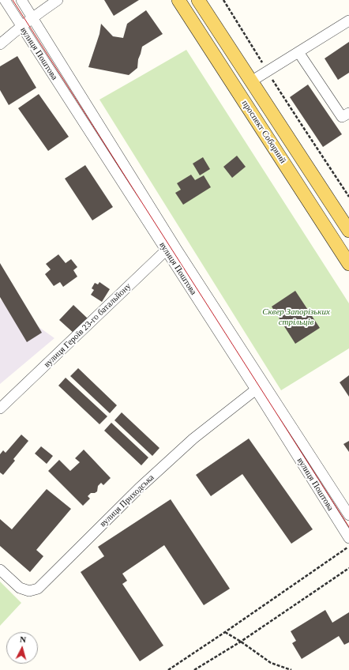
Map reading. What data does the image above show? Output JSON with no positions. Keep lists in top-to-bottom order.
{
  "streets": {
    "main road": ["проспект Соборний"],
    "street": ["вулиця Поштова", "вулиця Героїв 23-го батальйону", "вулиця Приходська"]
  },
  "crossings": [
    ["вулиця Поштова", "вулиця Героїв 23-го батальйону"],
    ["вулиця Поштова", "вулиця Приходська"]
  ],
  "parks": ["Сквер Запорізьких стрільців"],
  "north": "top"
}
